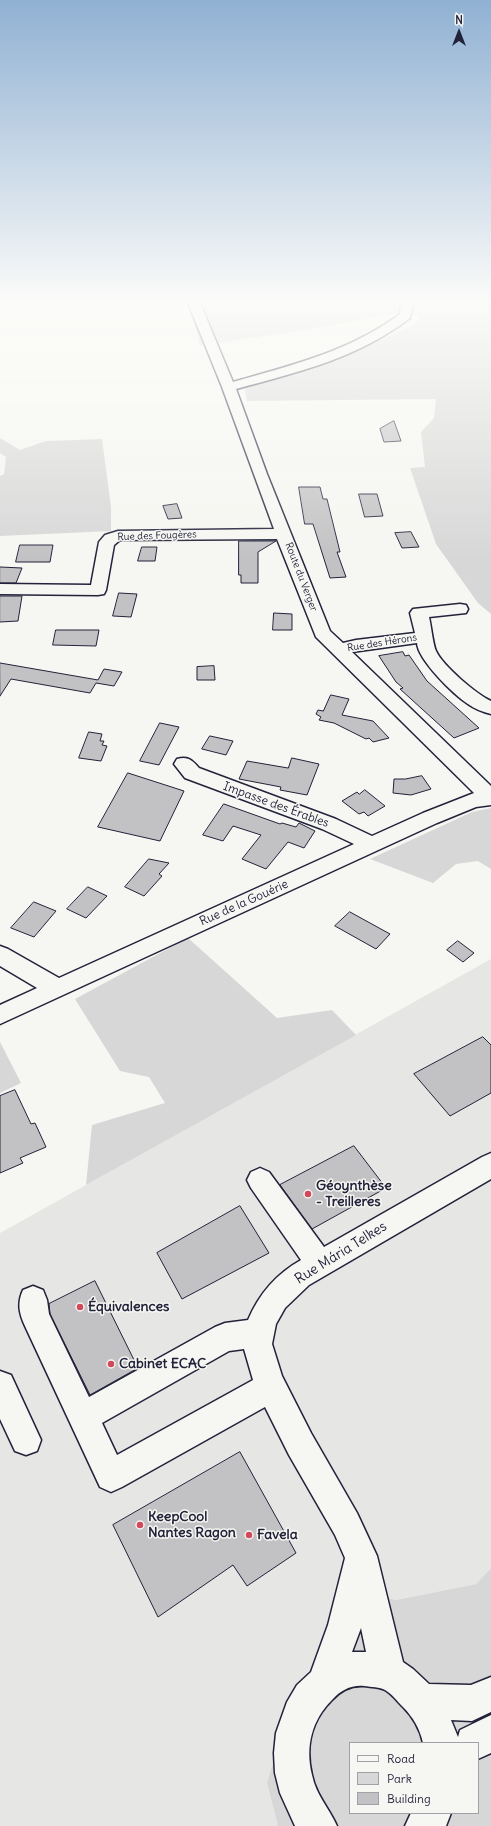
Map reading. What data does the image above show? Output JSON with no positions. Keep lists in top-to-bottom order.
{
  "streets": {
    "street": [
      "Rue des Fougères",
      "Route du Verger",
      "Rue des Hérons",
      "Impasse des Érables",
      "Rue de la Gouérie",
      "Rue Mária Telkes"
    ]
  },
  "crossings": [
    ["Rue des Fougères", "Route du Verger"],
    ["Route du Verger", "Rue des Hérons"],
    ["Route du Verger", "Rue de la Gouérie"],
    ["Impasse des Érables", "Rue de la Gouérie"]
  ],
  "places": [
    "Géoynthèse - Treilleres",
    "Équivalences",
    "Cabinet ECAC",
    "KeepCool Nantes Ragon",
    "Favela"
  ],
  "legend": ["Road", "Park", "Building"],
  "north": "top"
}
